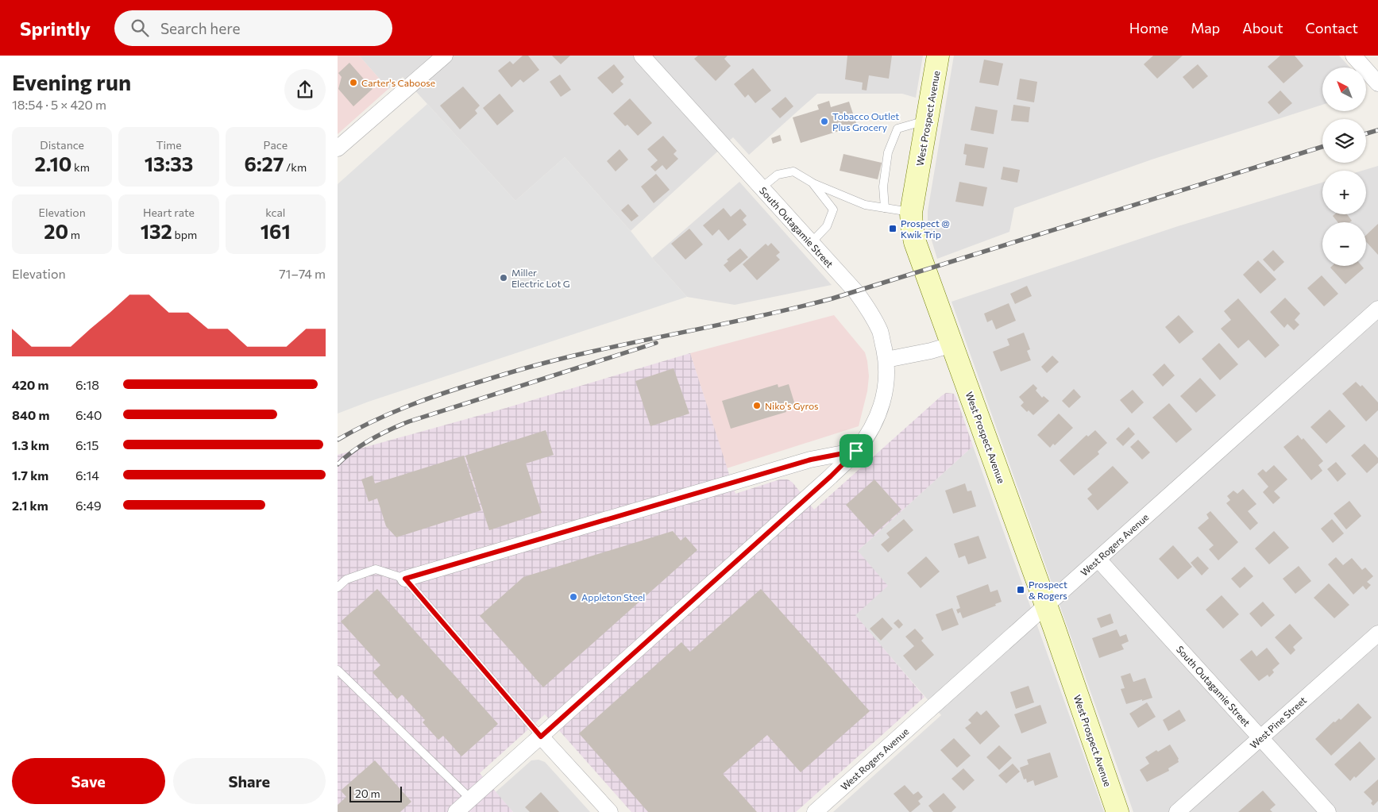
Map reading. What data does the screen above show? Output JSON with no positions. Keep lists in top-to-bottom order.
{
  "streets": {
    "main road": ["West Prospect Avenue"],
    "street": ["South Outagamie Street", "West Rogers Avenue", "West Pine Street"]
  },
  "crossings": [
    ["West Prospect Avenue", "West Rogers Avenue"],
    ["South Outagamie Street", "West Rogers Avenue"],
    ["South Outagamie Street", "West Pine Street"]
  ],
  "places": {
    "other": [
      "Carter's Caboose",
      "Tobacco Outlet Plus Grocery",
      "Miller Electric Lot G",
      "Niko's Gyros",
      "Appleton Steel"
    ],
    "transit": ["Prospect @ Kwik Trip", "Prospect & Rogers"]
  },
  "scale_bar": "20 m",
  "north": "top left",
  "page": {
    "header": "Sprintly",
    "search": "Search here",
    "nav": [
      "Home",
      "Map",
      "About",
      "Contact"
    ],
    "heading": ["Evening run", "18:54 · 5 × 420 m"],
    "map_buttons": ["+", "−"],
    "stats": [
      ["Distance", "2.10 km"],
      ["Time", "13:33"],
      ["Pace", "6:27 /km"],
      ["Elevation", "20 m"],
      ["Heart rate", "132 bpm"],
      ["kcal", "161"]
    ],
    "chart": ["Elevation", "71–74 m"],
    "list": [
      {
        "name": "420 m",
        "note": "6:18"
      },
      {
        "name": "840 m",
        "note": "6:40"
      },
      {
        "name": "1.3 km",
        "note": "6:15"
      },
      {
        "name": "1.7 km",
        "note": "6:14"
      },
      {
        "name": "2.1 km",
        "note": "6:49"
      }
    ],
    "buttons": ["Save", "Share"],
    "scale": "20 m"
  }
}
